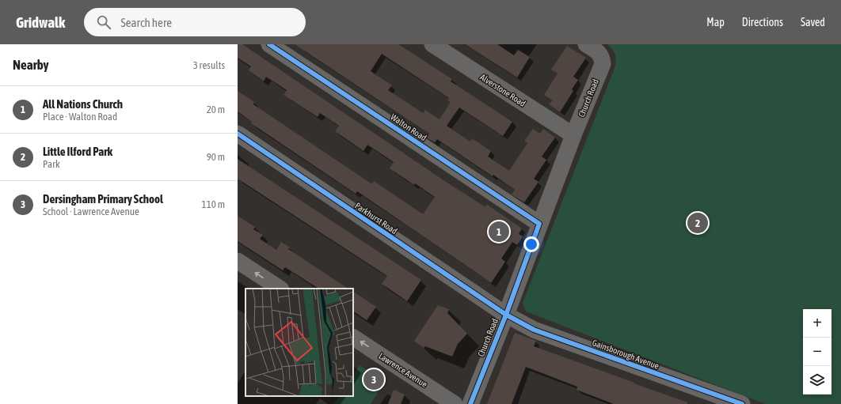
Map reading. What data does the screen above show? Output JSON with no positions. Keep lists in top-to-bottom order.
{
  "streets": {
    "street": [
      "Alverstone Road",
      "Church Road",
      "Walton Road",
      "Parkhurst Road",
      "Gainsborough Avenue",
      "Lawrence Avenue"
    ]
  },
  "crossings": [
    ["Alverstone Road", "Church Road"],
    ["Church Road", "Walton Road"],
    ["Church Road", "Parkhurst Road"],
    ["Church Road", "Gainsborough Avenue"],
    ["Parkhurst Road", "Gainsborough Avenue"]
  ],
  "one_way": ["Lawrence Avenue"],
  "page": {
    "header": "Gridwalk",
    "search": "Search here",
    "nav": ["Map", "Directions", "Saved"],
    "heading": ["Nearby", "3 results"],
    "list": [
      {
        "mark": "1",
        "name": "All Nations Church",
        "note": "Place · Walton Road",
        "value": "20 m"
      },
      {
        "mark": "2",
        "name": "Little Ilford Park",
        "note": "Park",
        "value": "90 m"
      },
      {
        "mark": "3",
        "name": "Dersingham Primary School",
        "note": "School · Lawrence Avenue",
        "value": "110 m"
      }
    ],
    "pins": ["2", "1", "3"],
    "map_buttons": ["+", "−"]
  }
}
